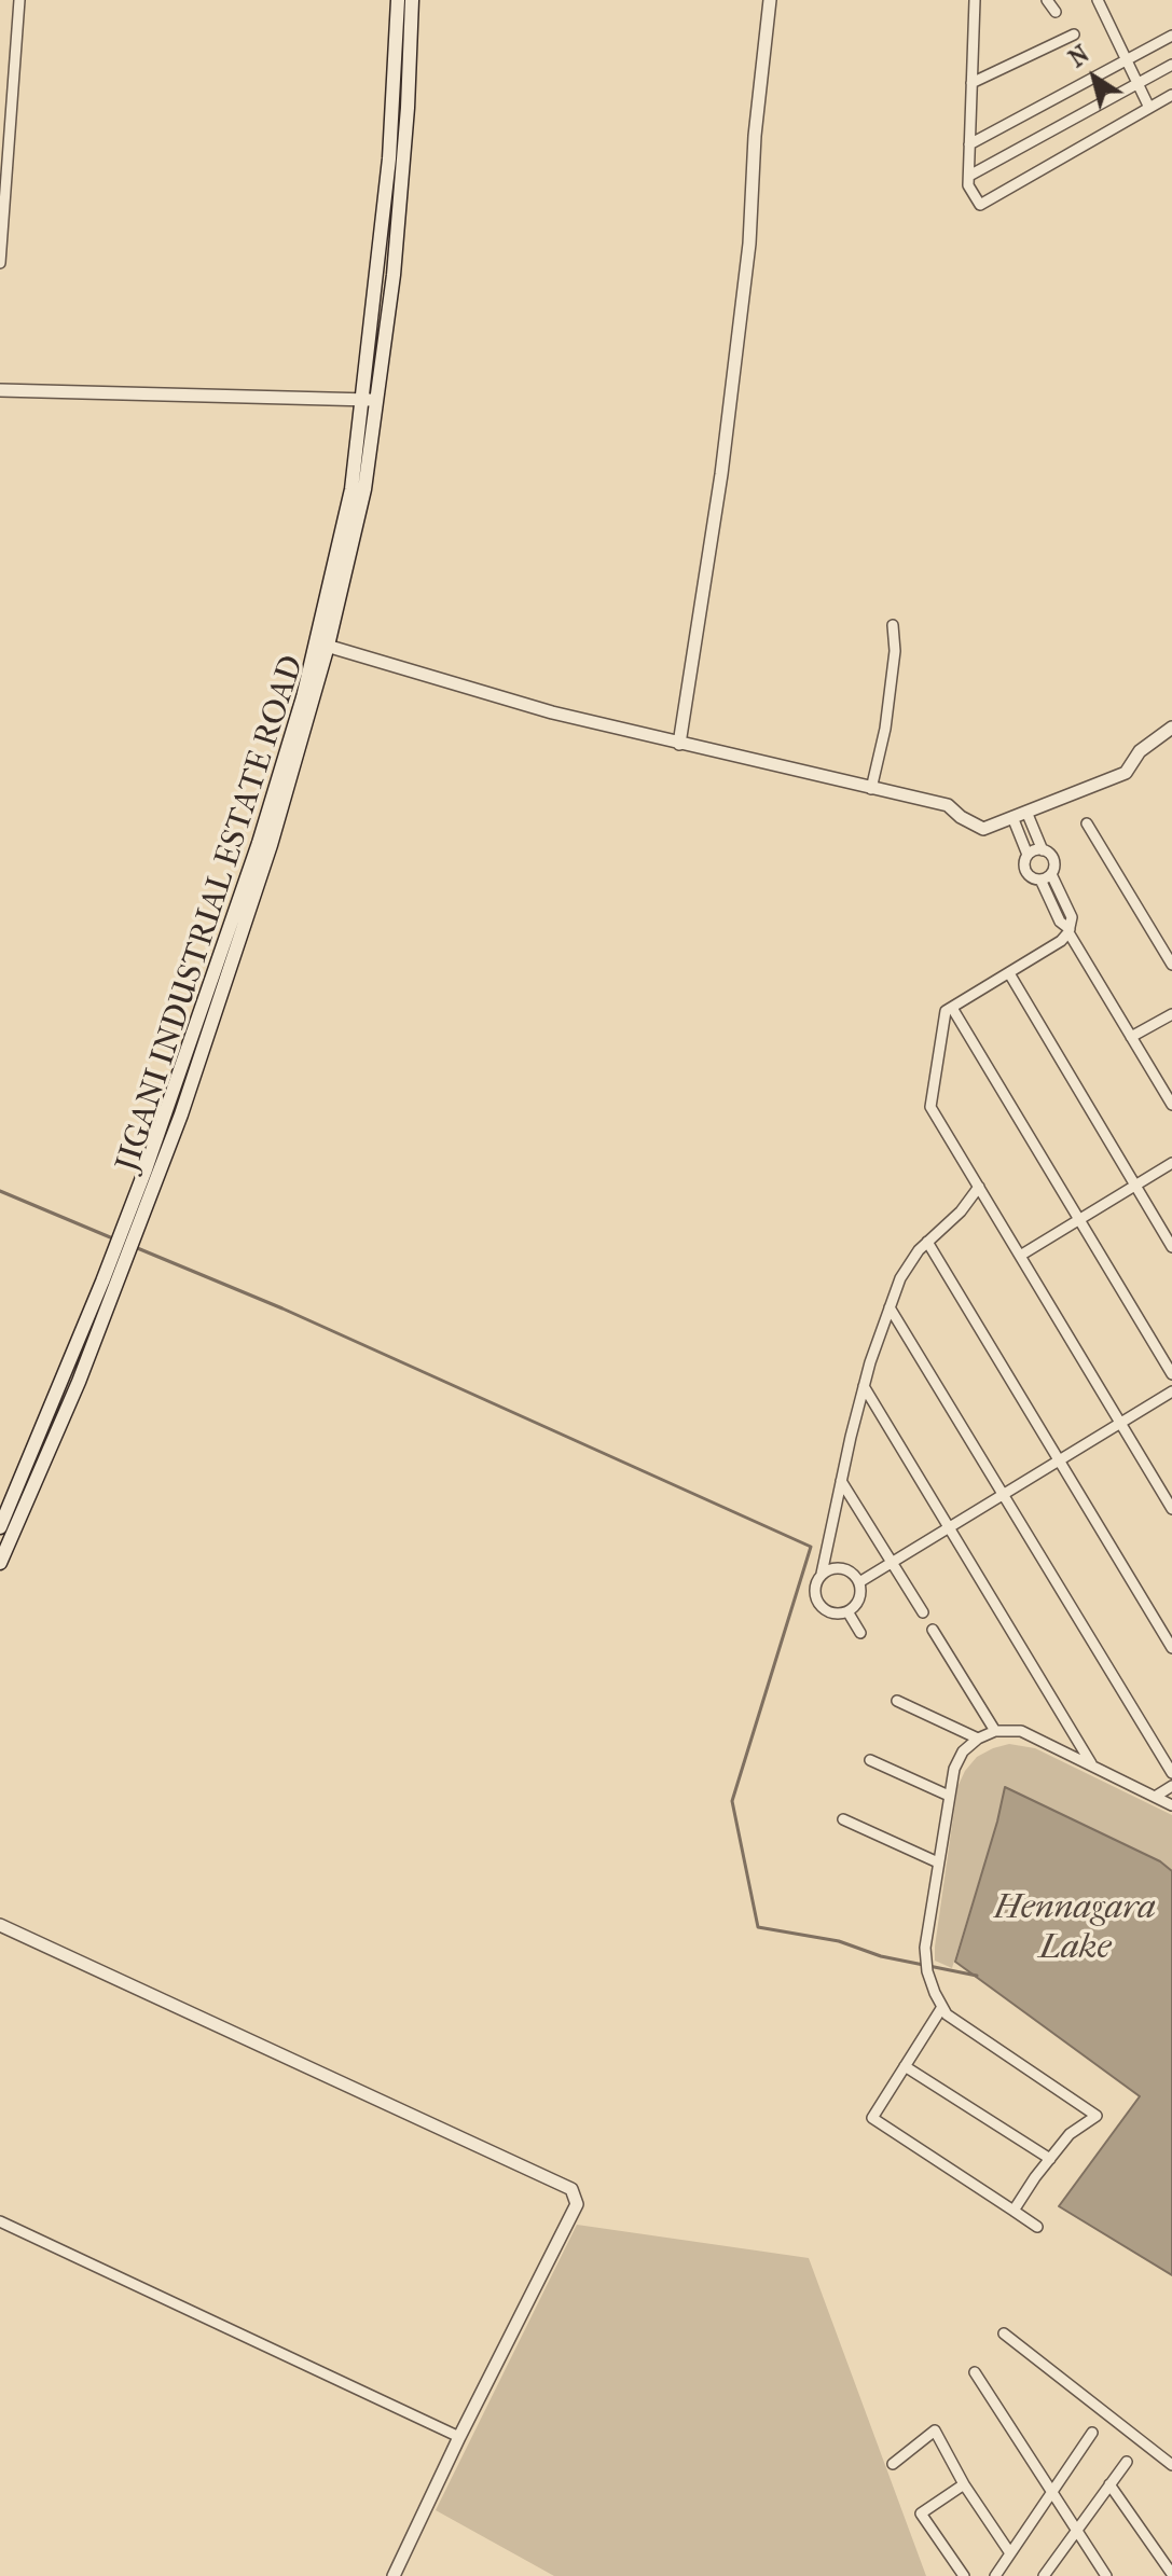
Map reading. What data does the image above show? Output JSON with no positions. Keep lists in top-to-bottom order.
{
  "streets": {
    "main road": ["JIGANI INDUSTRIAL ESTATE ROAD"]
  },
  "water": ["Hennagara Lake"],
  "north": "top left"
}
